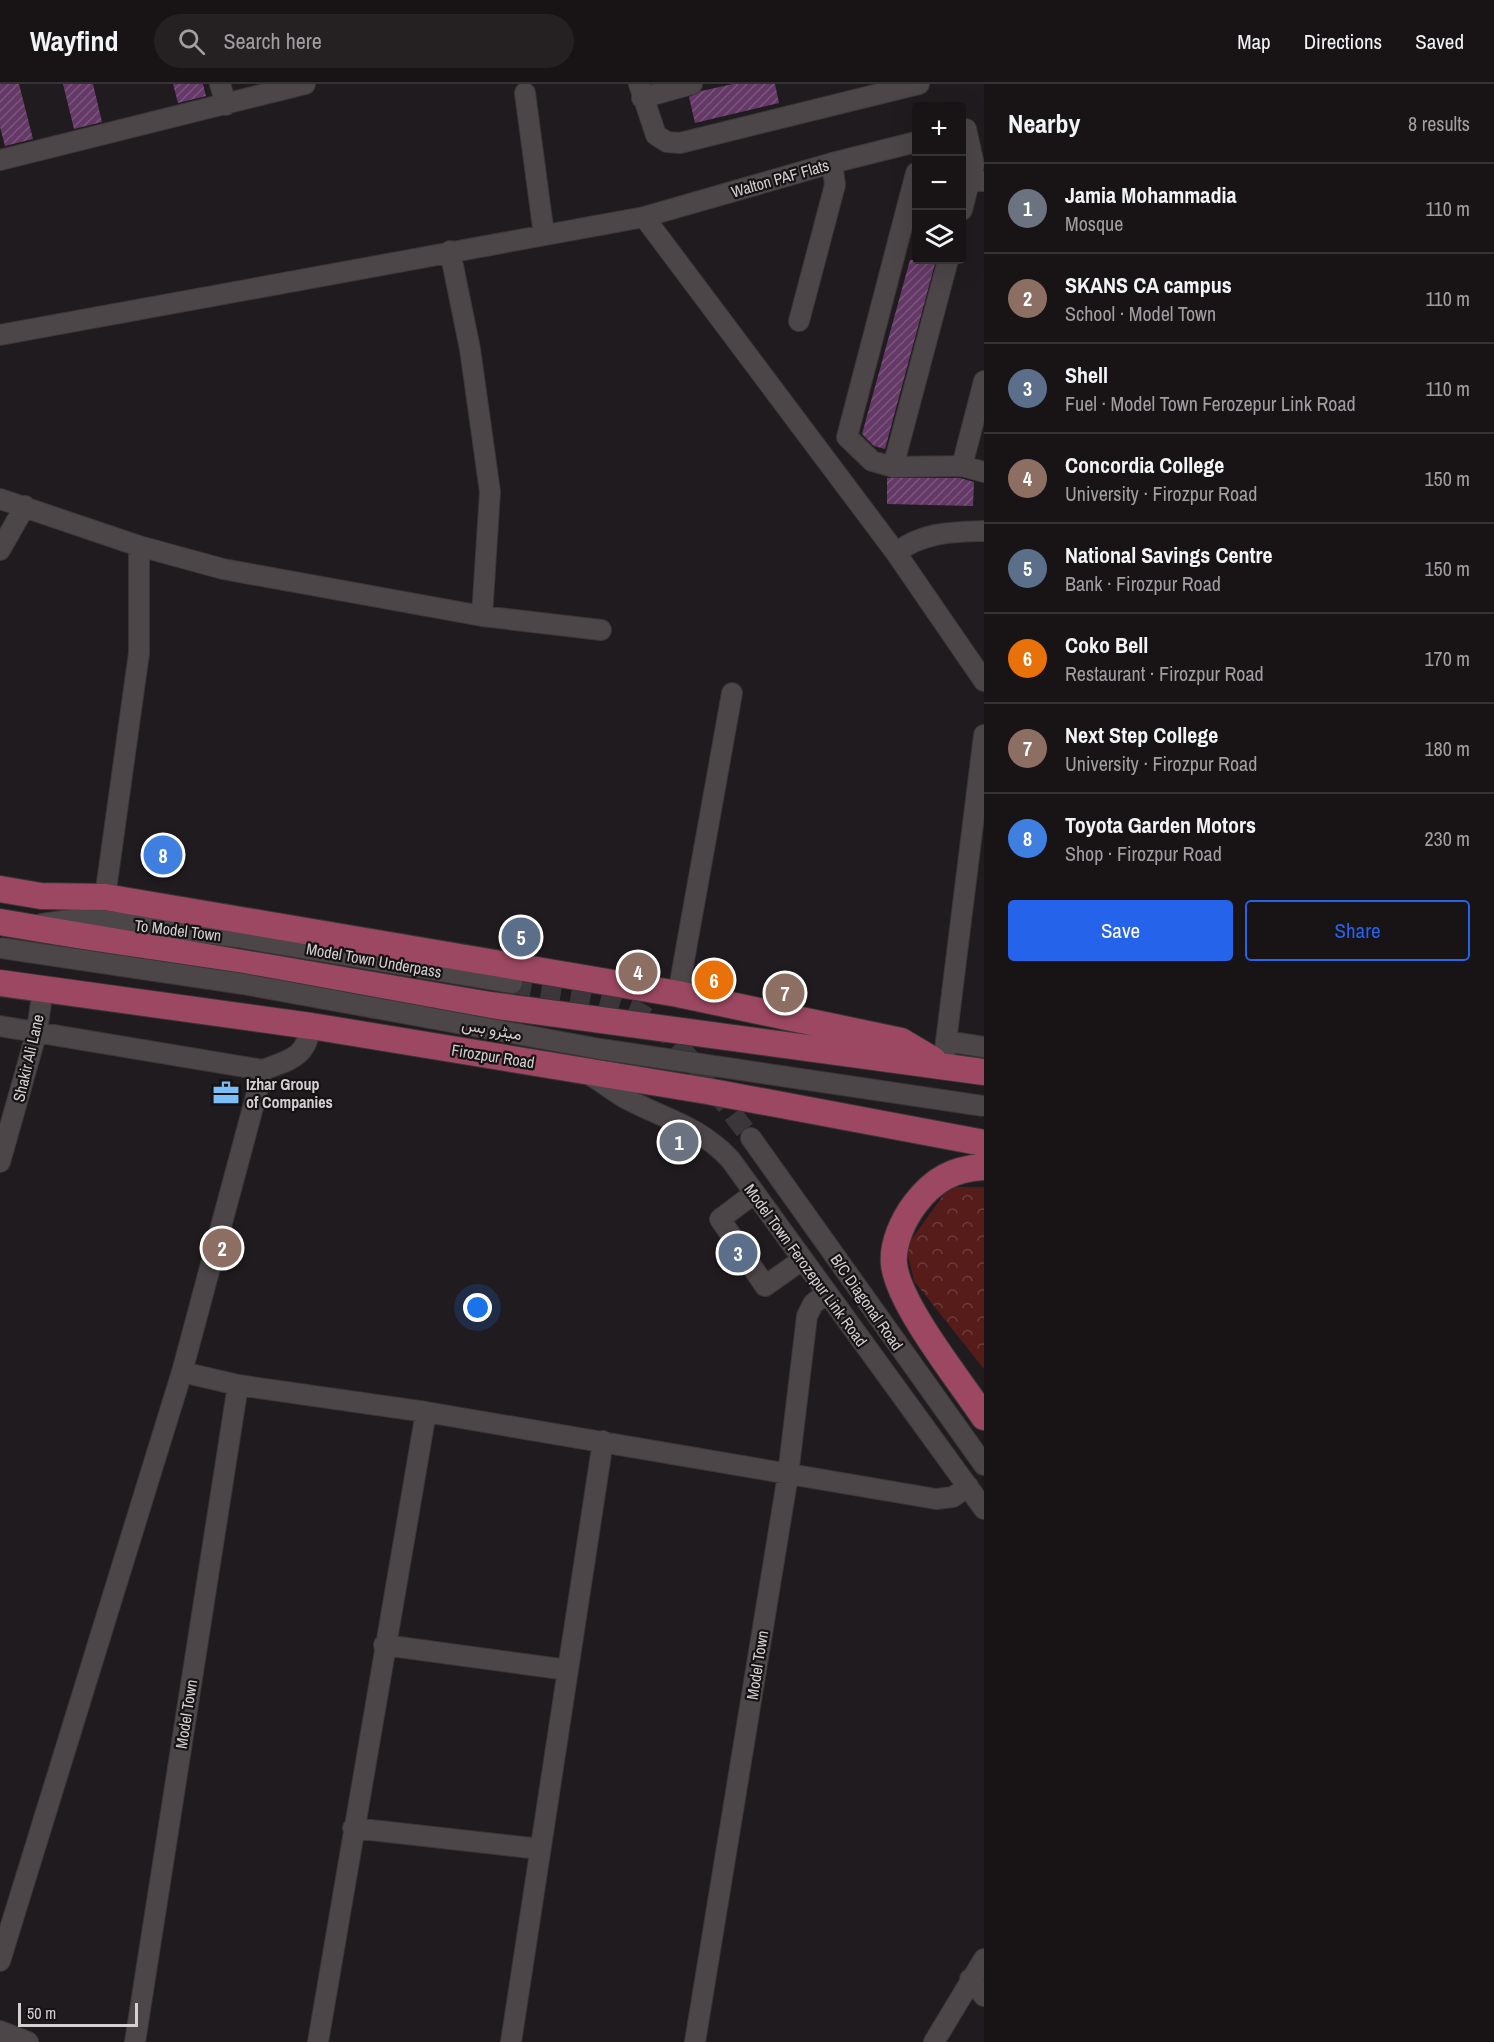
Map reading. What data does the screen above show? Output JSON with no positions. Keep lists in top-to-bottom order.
{
  "streets": {
    "main road": ["Firozpur Road"],
    "street": [
      "Walton PAF Flats",
      "To Model Town",
      "Model Town Underpass",
      "میٹرو بس",
      "Shakir Ali Lane",
      "Model Town Ferozepur Link Road",
      "B/C Diagonal Road",
      "Model Town"
    ]
  },
  "crossings": [
    ["To Model Town", "Model Town Underpass"],
    ["Firozpur Road", "Shakir Ali Lane"],
    ["Firozpur Road", "Model Town Ferozepur Link Road"],
    ["Model Town Ferozepur Link Road", "Model Town"]
  ],
  "places": {
    "office": ["Izhar Group of Companies"]
  },
  "scale_bar": "50 m",
  "page": {
    "header": "Wayfind",
    "search": "Search here",
    "nav": ["Map", "Directions", "Saved"],
    "heading": ["Nearby", "8 results"],
    "map_buttons": ["+", "−"],
    "list": [
      {
        "mark": "1",
        "name": "Jamia Mohammadia",
        "note": "Mosque",
        "value": "110 m"
      },
      {
        "mark": "2",
        "name": "SKANS CA campus",
        "note": "School · Model Town",
        "value": "110 m"
      },
      {
        "mark": "3",
        "name": "Shell",
        "note": "Fuel · Model Town Ferozepur Link Road",
        "value": "110 m"
      },
      {
        "mark": "4",
        "name": "Concordia College",
        "note": "University · Firozpur Road",
        "value": "150 m"
      },
      {
        "mark": "5",
        "name": "National Savings Centre",
        "note": "Bank · Firozpur Road",
        "value": "150 m"
      },
      {
        "mark": "6",
        "name": "Coko Bell",
        "note": "Restaurant · Firozpur Road",
        "value": "170 m"
      },
      {
        "mark": "7",
        "name": "Next Step College",
        "note": "University · Firozpur Road",
        "value": "180 m"
      },
      {
        "mark": "8",
        "name": "Toyota Garden Motors",
        "note": "Shop · Firozpur Road",
        "value": "230 m"
      }
    ],
    "pins": [
      "8",
      "5",
      "4",
      "6",
      "7",
      "1",
      "2",
      "3"
    ],
    "buttons": ["Save", "Share"],
    "scale": "50 m"
  }
}
